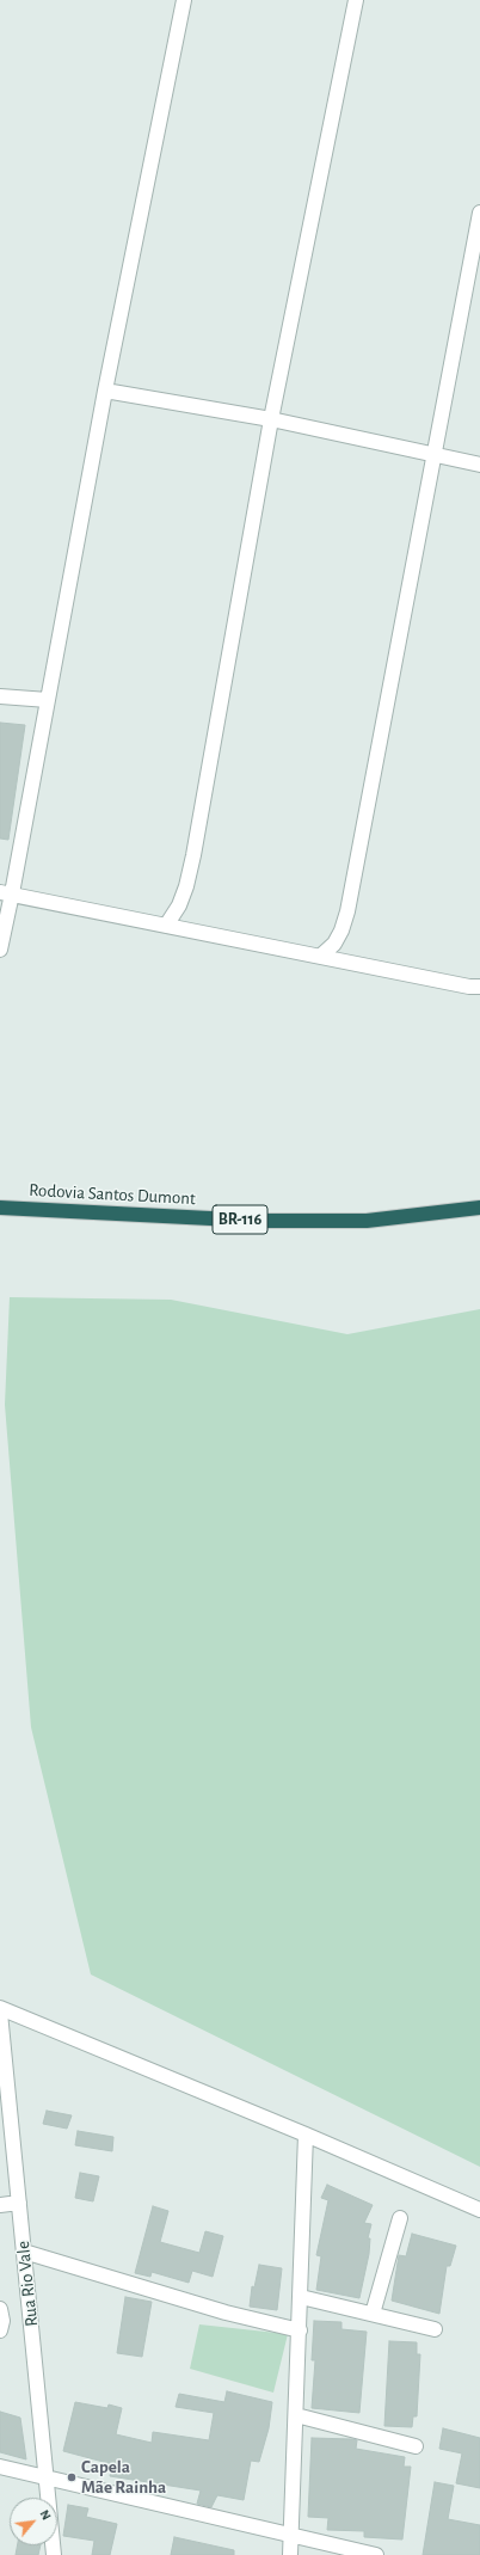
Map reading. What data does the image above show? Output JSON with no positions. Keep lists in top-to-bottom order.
{
  "streets": {
    "highway": ["Rodovia Santos Dumont", "BR-116"],
    "street": ["Rua Rio Vale"]
  },
  "places": ["Capela Mãe Rainha"],
  "north": "top right"
}
